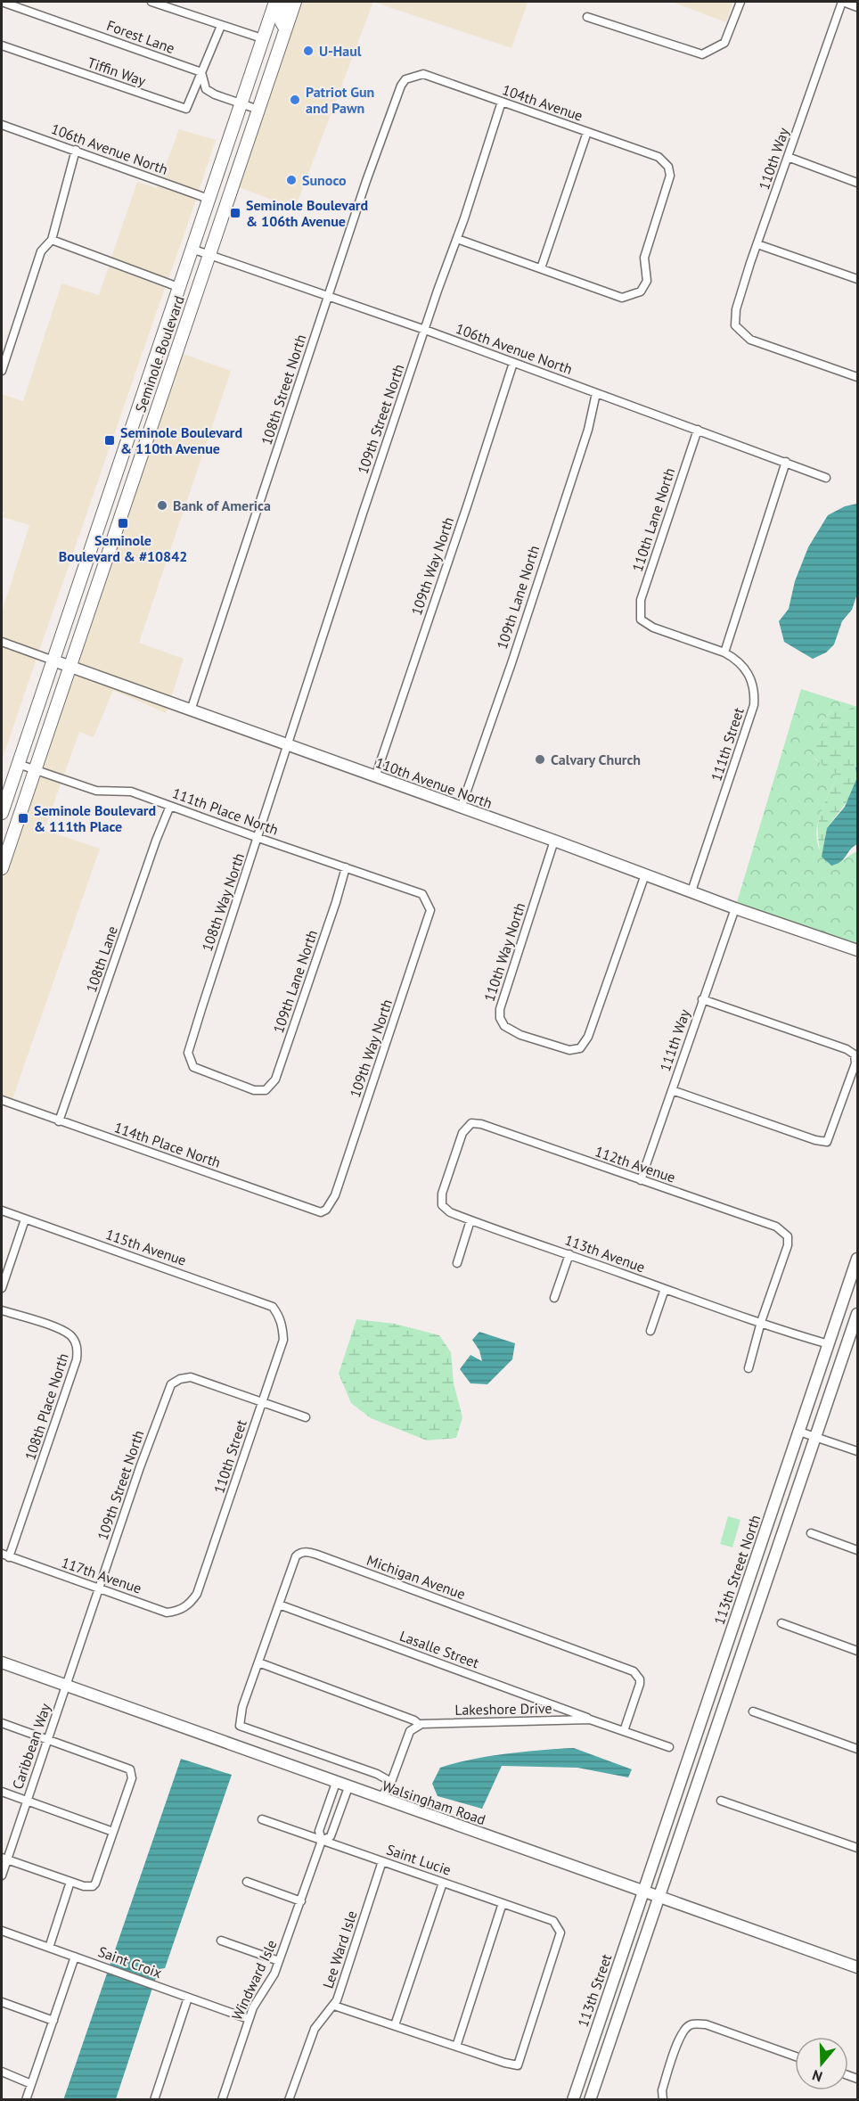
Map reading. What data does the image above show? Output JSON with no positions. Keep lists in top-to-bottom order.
{
  "streets": {
    "main road": ["Seminole Boulevard"],
    "street": [
      "Forest Lane",
      "Tiffin Way",
      "104th Avenue",
      "106th Avenue North",
      "110th Way",
      "108th Street North",
      "109th Street North",
      "110th Lane North",
      "109th Way North",
      "109th Lane North",
      "111th Street",
      "110th Avenue North",
      "111th Place North",
      "108th Way North",
      "110th Way North",
      "108th Lane",
      "111th Way",
      "114th Place North",
      "112th Avenue",
      "115th Avenue",
      "113th Avenue",
      "108th Place North",
      "110th Street",
      "113th Street North",
      "117th Avenue",
      "Michigan Avenue",
      "Lasalle Street",
      "Lakeshore Drive",
      "Caribbean Way",
      "Walsingham Road",
      "Saint Lucie",
      "Lee Ward Isle",
      "Saint Croix",
      "Windward Isle",
      "113th Street"
    ]
  },
  "crossings": [
    ["Forest Lane", "Tiffin Way"],
    ["104th Avenue", "108th Street North"],
    ["104th Avenue", "109th Street North"],
    ["106th Avenue North", "Seminole Boulevard"],
    ["106th Avenue North", "108th Street North"],
    ["106th Avenue North", "109th Street North"],
    ["106th Avenue North", "110th Lane North"],
    ["106th Avenue North", "109th Way North"],
    ["106th Avenue North", "109th Lane North"],
    ["Seminole Boulevard", "110th Avenue North"],
    ["Seminole Boulevard", "111th Place North"],
    ["108th Street North", "110th Avenue North"],
    ["109th Street North", "110th Avenue North"],
    ["109th Street North", "108th Way North"],
    ["109th Street North", "110th Street"],
    ["109th Street North", "117th Avenue"],
    ["109th Street North", "Caribbean Way"],
    ["109th Street North", "Walsingham Road"],
    ["110th Lane North", "111th Street"],
    ["109th Way North", "110th Avenue North"],
    ["109th Way North", "111th Place North"],
    ["109th Way North", "114th Place North"],
    ["109th Lane North", "110th Avenue North"],
    ["109th Lane North", "111th Place North"],
    ["109th Lane North", "108th Way North"],
    ["111th Street", "110th Avenue North"],
    ["110th Avenue North", "108th Way North"],
    ["110th Avenue North", "110th Way North"],
    ["110th Avenue North", "111th Way"],
    ["111th Place North", "108th Way North"],
    ["111th Place North", "108th Lane"],
    ["108th Lane", "114th Place North"],
    ["111th Way", "112th Avenue"],
    ["112th Avenue", "113th Avenue"],
    ["115th Avenue", "110th Street"],
    ["113th Avenue", "113th Street North"],
    ["108th Place North", "117th Avenue"],
    ["110th Street", "117th Avenue"],
    ["113th Street North", "Walsingham Road"],
    ["113th Street North", "113th Street"],
    ["Michigan Avenue", "Lasalle Street"],
    ["Michigan Avenue", "Lakeshore Drive"],
    ["Lasalle Street", "Lakeshore Drive"],
    ["Caribbean Way", "Walsingham Road"],
    ["Walsingham Road", "113th Street"],
    ["Saint Lucie", "Lee Ward Isle"],
    ["Saint Lucie", "Windward Isle"],
    ["Saint Croix", "Windward Isle"]
  ],
  "places": {
    "other": [
      "U-Haul",
      "Patriot Gun and Pawn",
      "Sunoco",
      "Bank of America",
      "Calvary Church"
    ],
    "transit": [
      "Seminole Boulevard & 106th Avenue",
      "Seminole Boulevard & 110th Avenue",
      "Seminole Boulevard & #10842",
      "Seminole Boulevard & 111th Place"
    ]
  },
  "north": "bottom"
}
